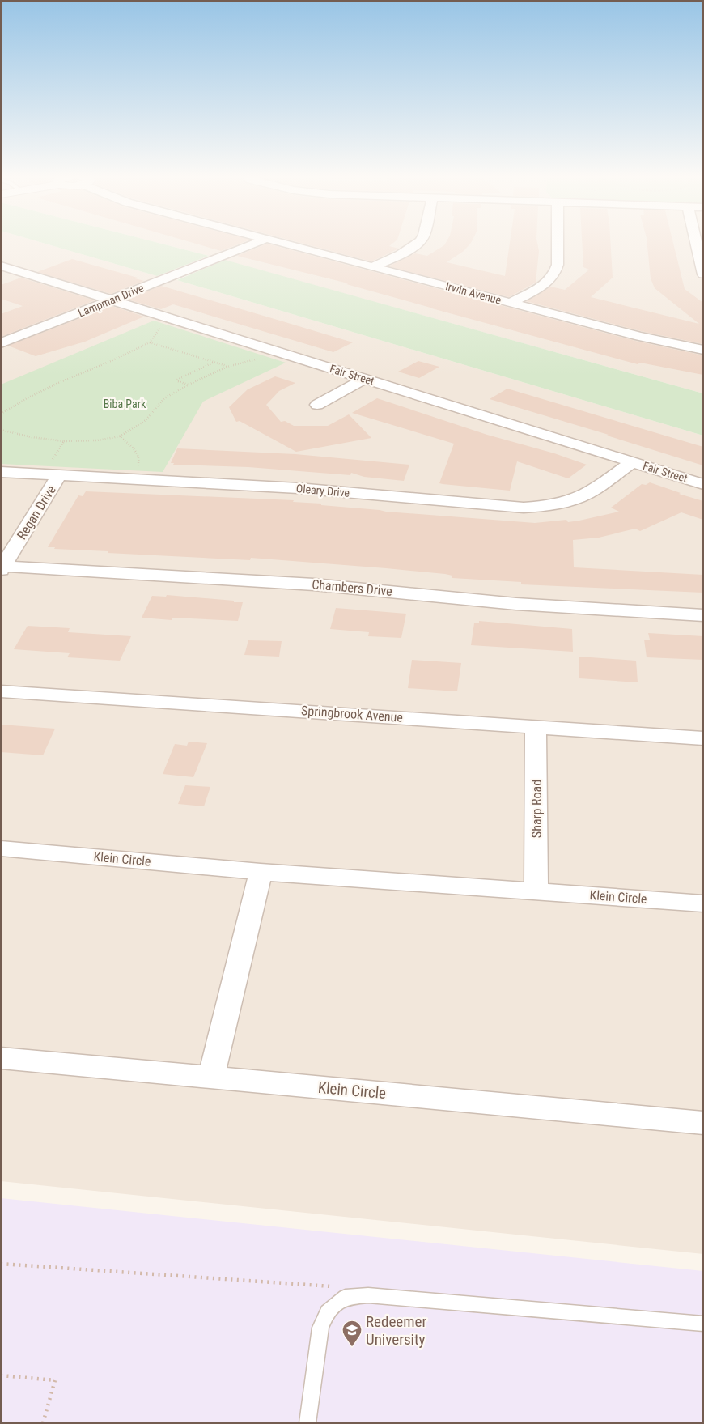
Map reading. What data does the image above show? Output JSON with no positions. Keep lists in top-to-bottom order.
{
  "streets": {
    "street": [
      "Irwin Avenue",
      "Lampman Drive",
      "Fair Street",
      "Oleary Drive",
      "Regan Drive",
      "Chambers Drive",
      "Springbrook Avenue",
      "Sharp Road",
      "Klein Circle"
    ]
  },
  "crossings": [
    ["Lampman Drive", "Fair Street"],
    ["Fair Street", "Oleary Drive"],
    ["Oleary Drive", "Regan Drive"],
    ["Regan Drive", "Chambers Drive"],
    ["Springbrook Avenue", "Sharp Road"],
    ["Sharp Road", "Klein Circle"]
  ],
  "parks": ["Biba Park"],
  "places": {
    "school or university": ["Redeemer University"]
  }
}
